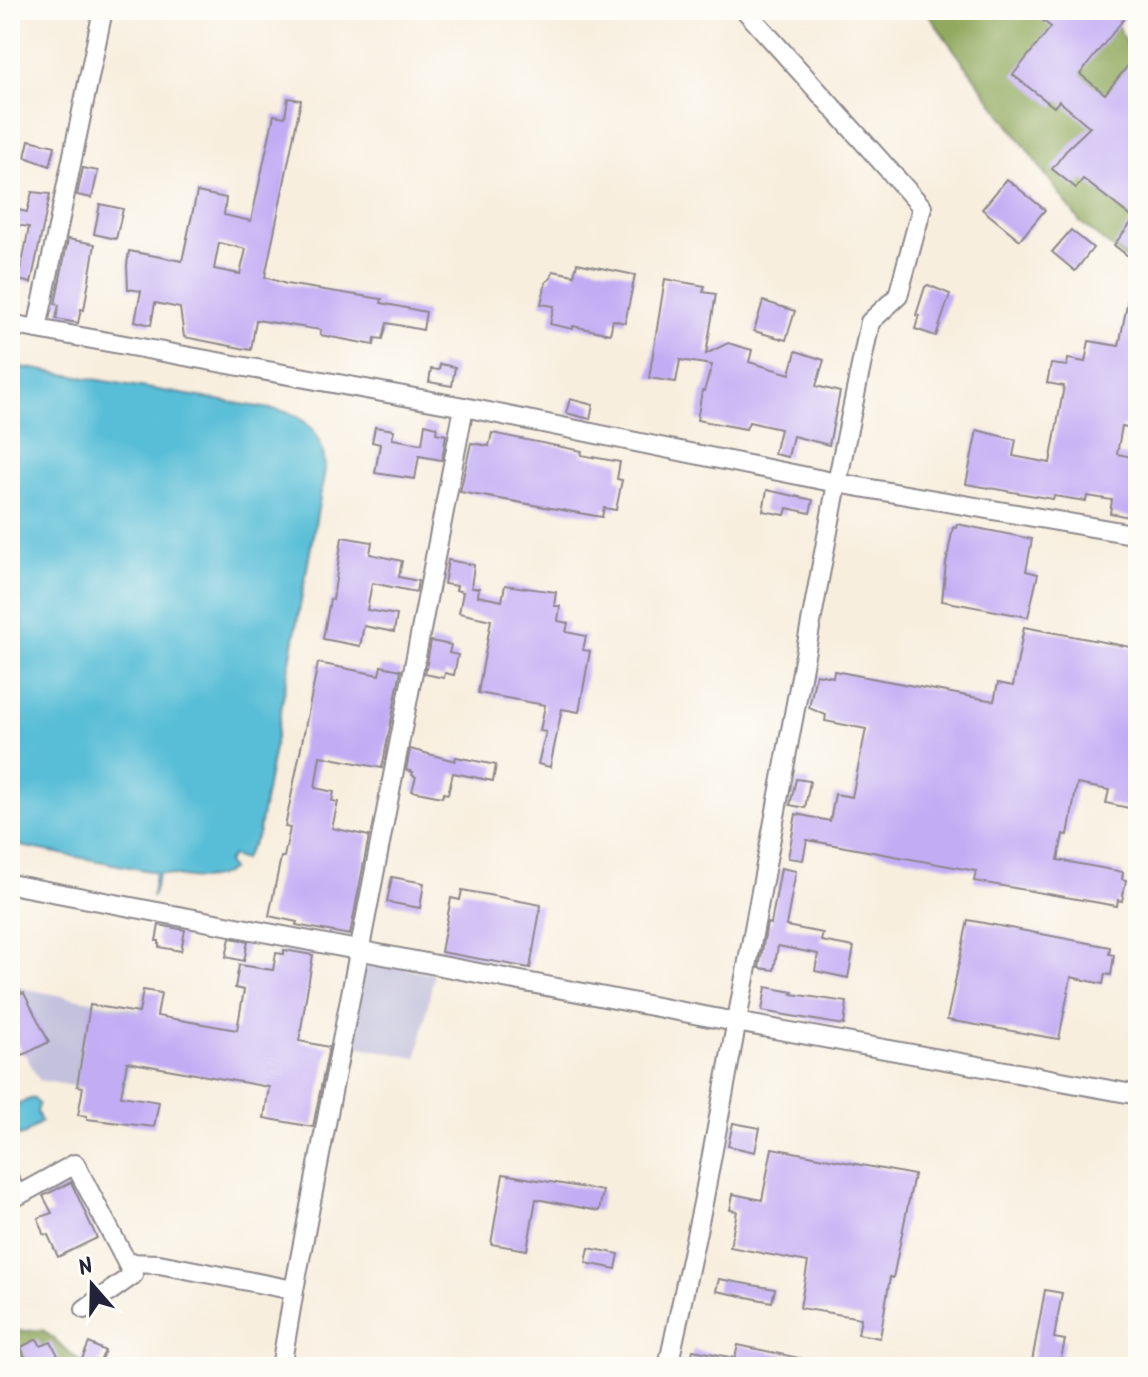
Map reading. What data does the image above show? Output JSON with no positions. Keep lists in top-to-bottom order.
{
  "north": "top"
}
